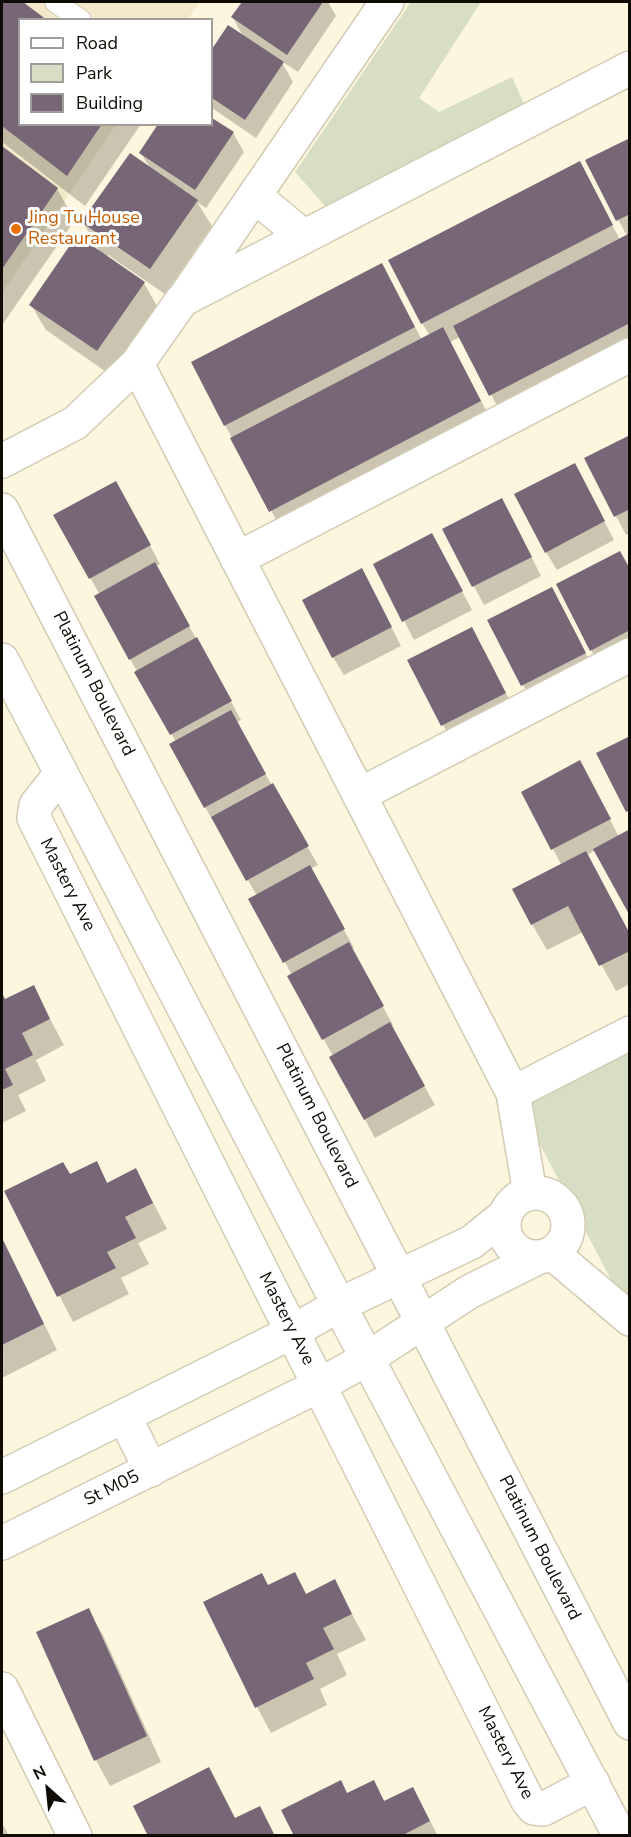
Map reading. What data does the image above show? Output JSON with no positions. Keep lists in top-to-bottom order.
{
  "streets": {
    "street": ["Platinum Boulevard", "Mastery Ave", "St M05"]
  },
  "crossings": [
    ["Platinum Boulevard", "St M05"],
    ["Mastery Ave", "St M05"]
  ],
  "places": ["Jing Tu House Restaurant"],
  "legend": ["Road", "Park", "Building"],
  "north": "top left"
}
